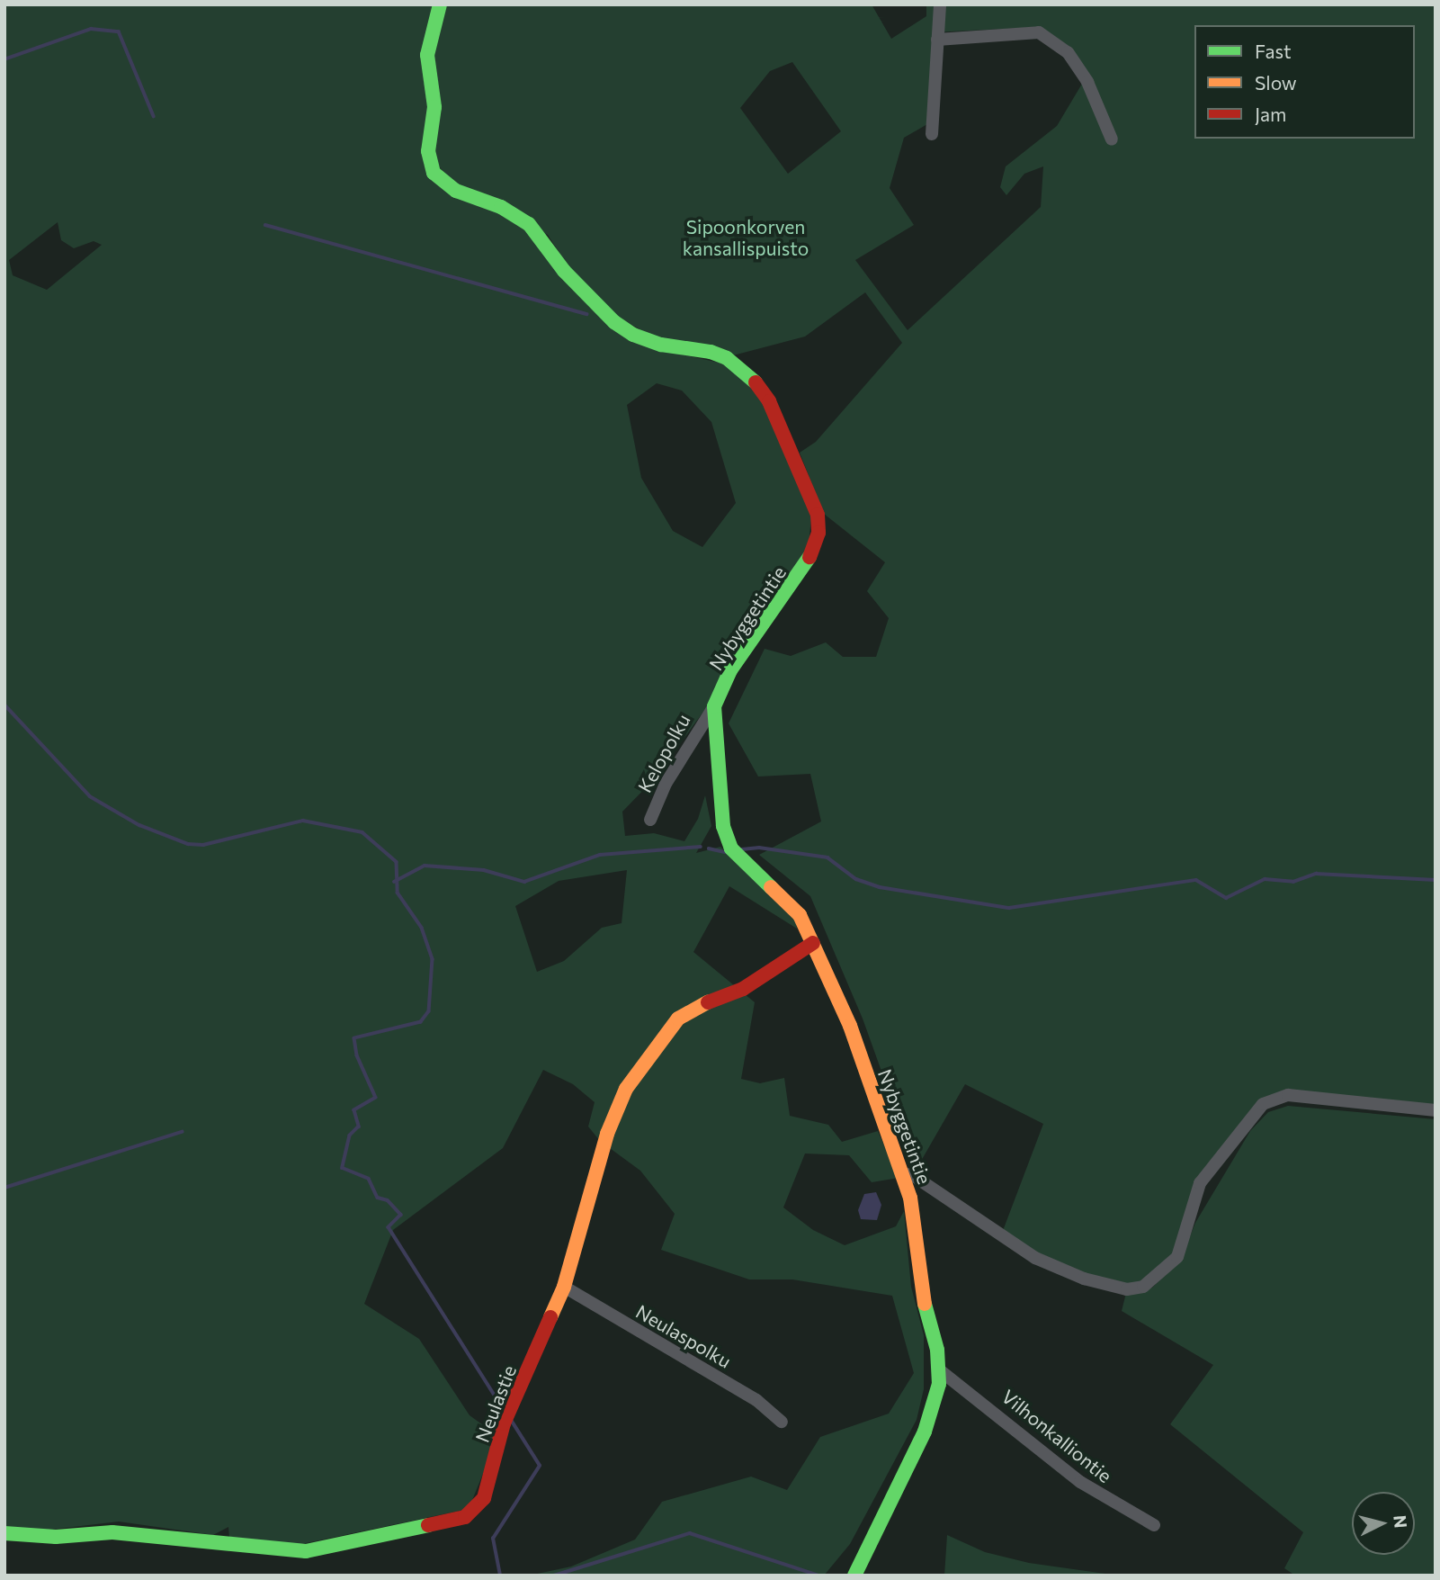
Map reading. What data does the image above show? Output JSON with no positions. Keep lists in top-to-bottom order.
{
  "streets": {
    "street": [
      "Nybyggetintie",
      "Kelopolku",
      "Neulaspolku",
      "Neulastie",
      "Vilhonkalliontie"
    ]
  },
  "crossings": [
    ["Nybyggetintie", "Kelopolku"],
    ["Nybyggetintie", "Neulastie"],
    ["Nybyggetintie", "Vilhonkalliontie"],
    ["Neulaspolku", "Neulastie"]
  ],
  "parks": ["Sipoonkorven kansallispuisto"],
  "legend": ["Fast", "Slow", "Jam"],
  "north": "right"
}
